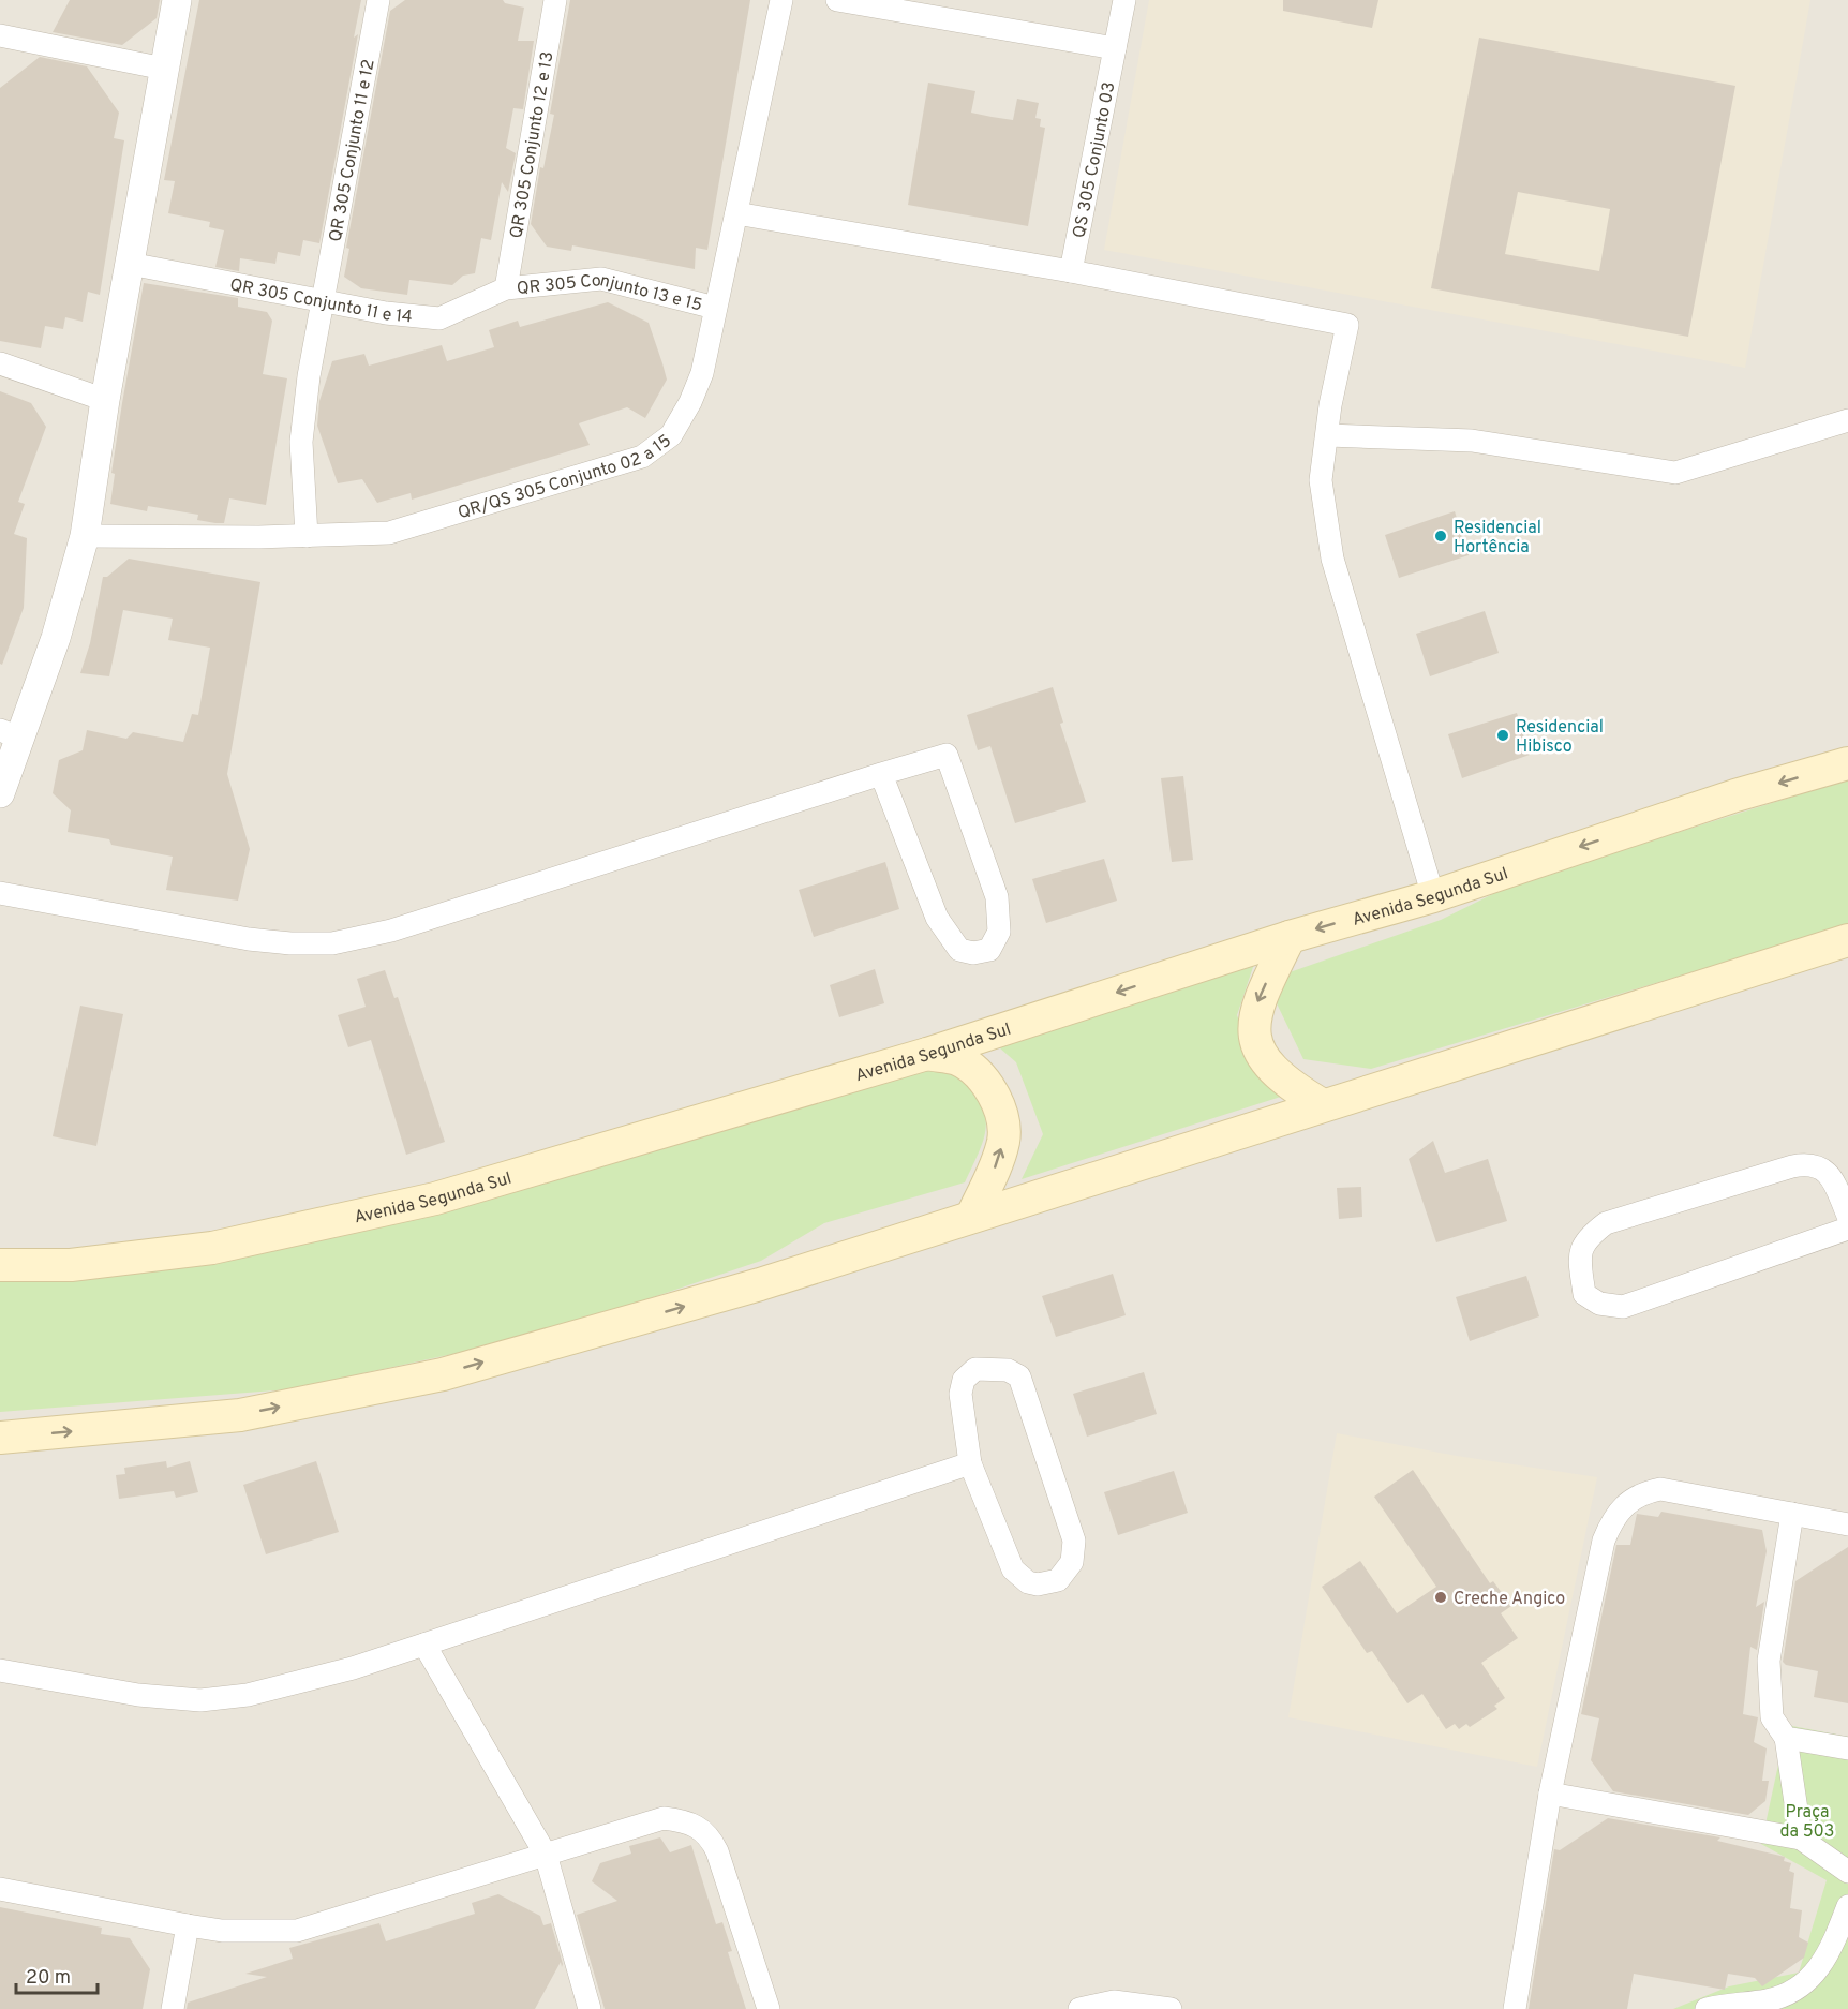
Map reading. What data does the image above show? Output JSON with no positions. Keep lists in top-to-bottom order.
{
  "streets": {
    "main road": ["Avenida Segunda Sul"],
    "street": [
      "QR 305 Conjunto 12 e 13",
      "QR 305 Conjunto 11 e 12",
      "QS 305 Conjunto 03",
      "QR 305 Conjunto 13 e 15",
      "QR 305 Conjunto 11 e 14",
      "QR/QS 305 Conjunto 02 a 15"
    ]
  },
  "crossings": [
    ["QR 305 Conjunto 12 e 13", "QR 305 Conjunto 13 e 15"],
    ["QR 305 Conjunto 12 e 13", "QR 305 Conjunto 11 e 14"],
    ["QR 305 Conjunto 11 e 12", "QR 305 Conjunto 11 e 14"],
    ["QR 305 Conjunto 11 e 12", "QR/QS 305 Conjunto 02 a 15"],
    ["QR 305 Conjunto 13 e 15", "QR 305 Conjunto 11 e 14"],
    ["QR 305 Conjunto 13 e 15", "QR/QS 305 Conjunto 02 a 15"]
  ],
  "parks": ["Praça da 503"],
  "places": ["Residencial Hortência", "Residencial Hibisco", "Creche Angico"],
  "scale_bar": "20 m"
}
